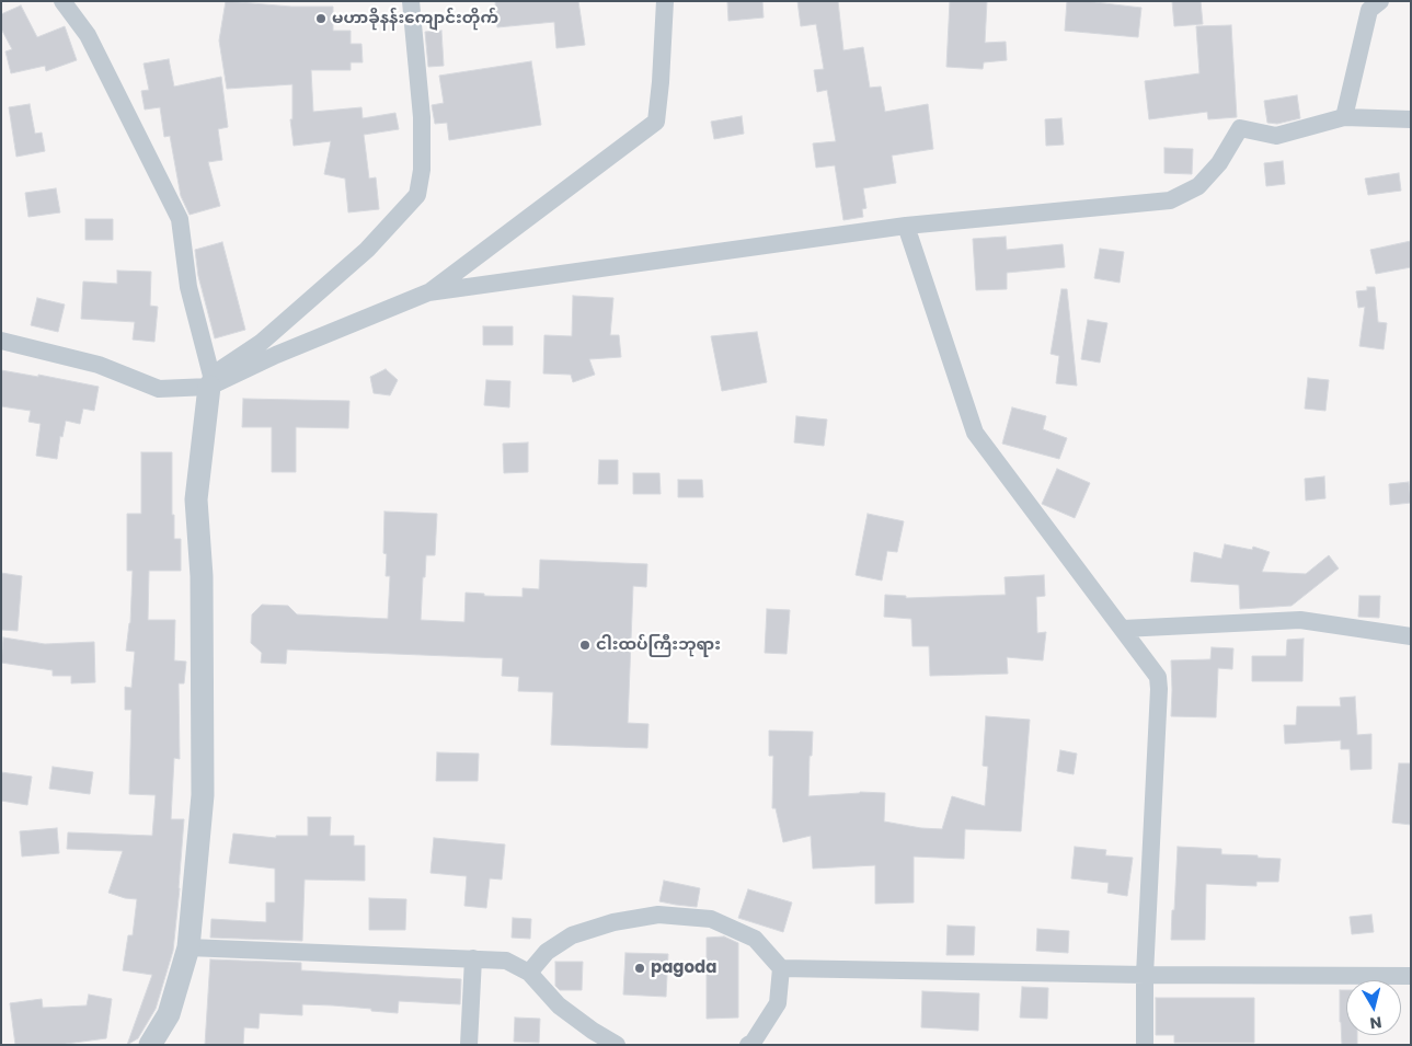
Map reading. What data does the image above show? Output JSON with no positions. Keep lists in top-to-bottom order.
{
  "places": ["မဟာခိုနန်းကျောင်းတိုက်", "ငါးထပ်ကြီးဘုရား", "pagoda"],
  "north": "bottom"
}
